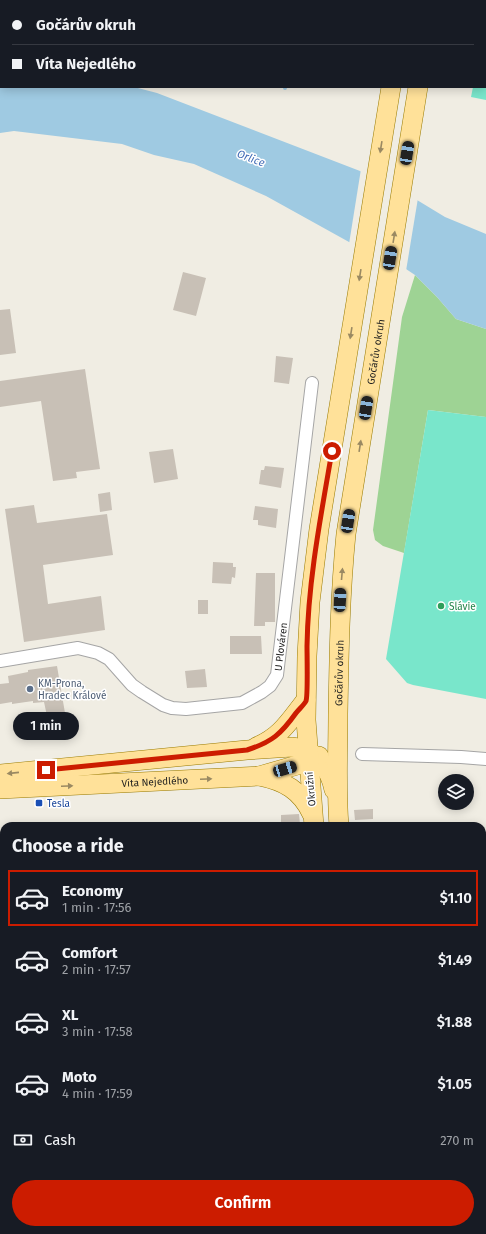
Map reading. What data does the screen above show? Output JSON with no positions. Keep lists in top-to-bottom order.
{
  "streets": {
    "main road": ["Gočárův okruh", "Víta Nejedlého", "Okružní"],
    "street": ["U Plováren"]
  },
  "crossings": [
    ["Víta Nejedlého", "Okružní"]
  ],
  "water": ["Orlice"],
  "places": {
    "other": ["Slávie", "KM-Prona, Hradec Králové"],
    "transit": ["Tesla"]
  },
  "page": {
    "banner": ["Gočárův okruh", "Víta Nejedlého"],
    "bubble": "1 min",
    "heading": "Choose a ride",
    "list": [
      {
        "name": "Economy",
        "note": "1 min · 17:56",
        "value": "$1.10"
      },
      {
        "name": "Comfort",
        "note": "2 min · 17:57",
        "value": "$1.49"
      },
      {
        "name": "XL",
        "note": "3 min · 17:58",
        "value": "$1.88"
      },
      {
        "name": "Moto",
        "note": "4 min · 17:59",
        "value": "$1.05"
      }
    ],
    "pay": ["Cash", "270 m"],
    "buttons": "Confirm"
  }
}
